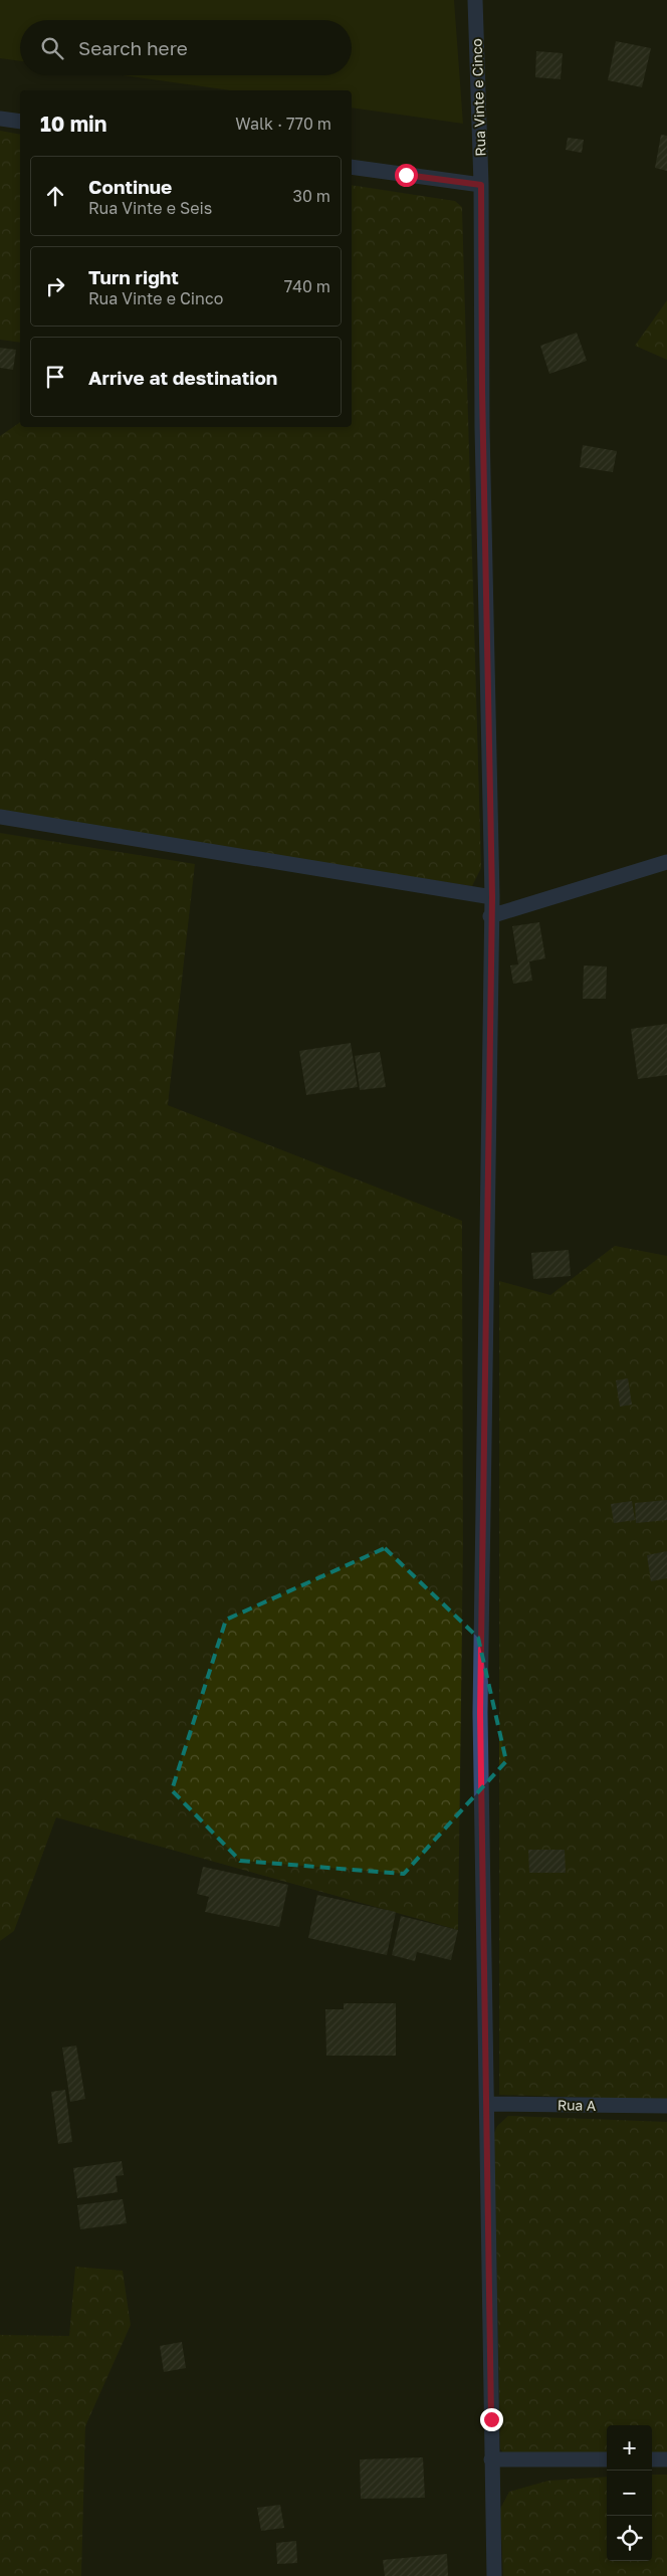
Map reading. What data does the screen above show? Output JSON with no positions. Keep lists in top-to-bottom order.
{
  "streets": {
    "street": ["Rua Vinte e Cinco", "Rua A"]
  },
  "crossings": [
    ["Rua Vinte e Cinco", "Rua A"]
  ],
  "page": {
    "search": "Search here",
    "heading": ["10 min", "Walk · 770 m"],
    "list": [
      ["Continue", "Rua Vinte e Seis", "30 m"],
      ["Turn right", "Rua Vinte e Cinco", "740 m"],
      "Arrive at destination"
    ],
    "map_buttons": ["+", "−"]
  }
}
